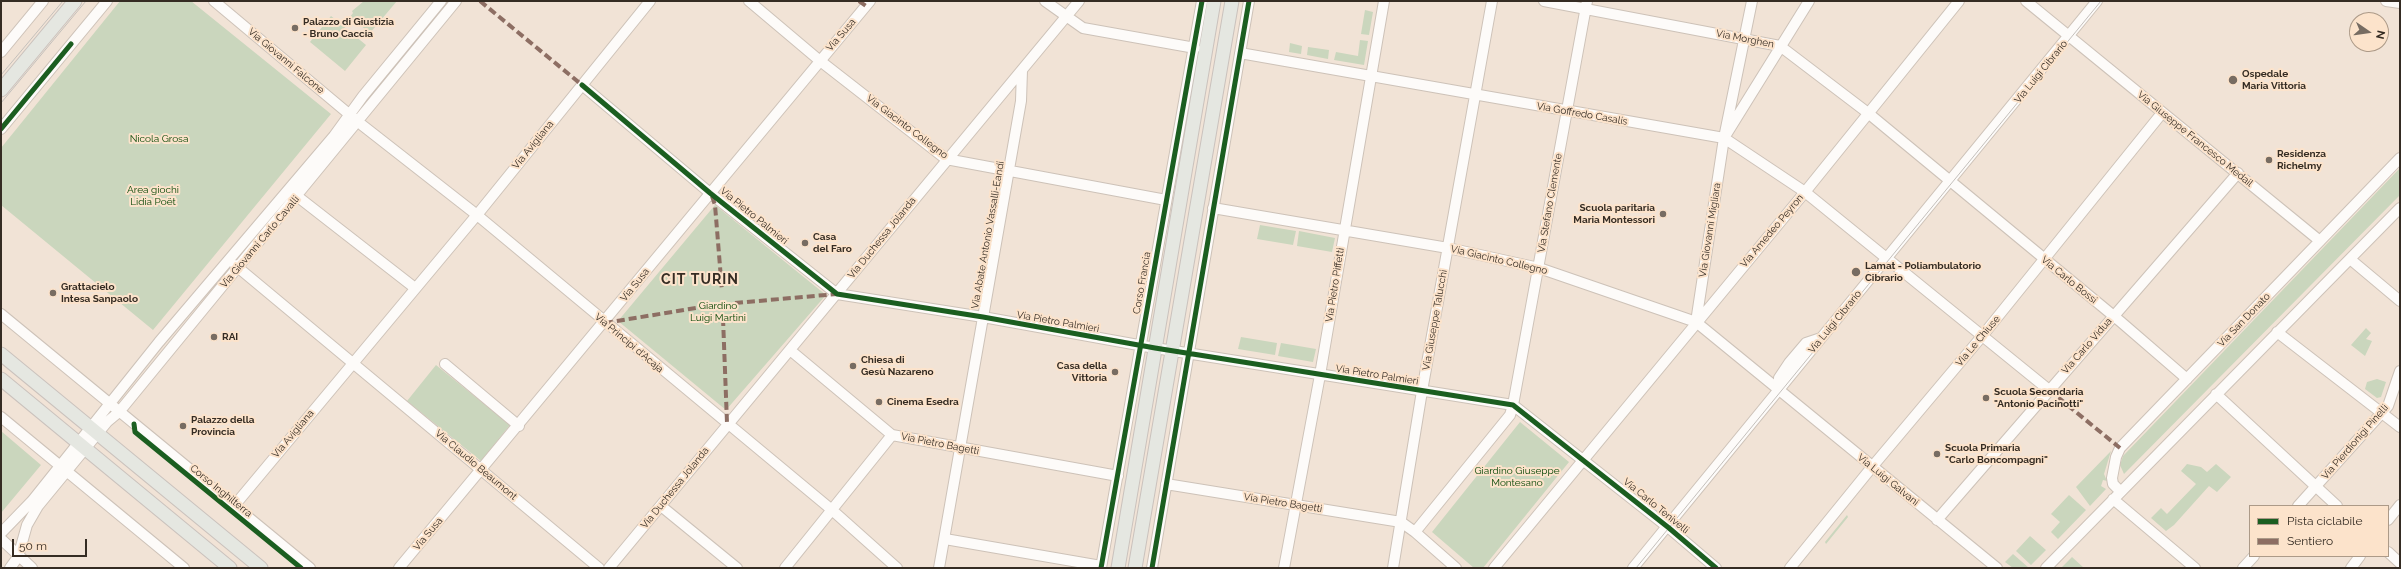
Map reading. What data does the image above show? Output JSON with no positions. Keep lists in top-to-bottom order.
{
  "streets": {
    "street": [
      "Via Susa",
      "Via Morghen",
      "Via Giovanni Falcone",
      "Via Luigi Cibrario",
      "Via Goffredo Casalis",
      "Via Giacinto Collegno",
      "Via Giuseppe Francesco Medail",
      "Via Avigliana",
      "Via Stefano Clemente",
      "Via Pietro Palmieri",
      "Via Giovanni Migliara",
      "Via Amedeo Peyron",
      "Via Abate Antonio Vassalli-Eandi",
      "Via Duchessa Jolanda",
      "Via Giovanni Carlo Cavalli",
      "Via Carlo Bossi",
      "Corso Francia",
      "Via Pietro Piffetti",
      "Via Giuseppe Talucchi",
      "Via San Donato",
      "Via Le Chiuse",
      "Via Principi d'Acaja",
      "Via Carlo Vidua",
      "Via Pierdionigi Pinelli",
      "Via Pietro Bagetti",
      "Via Claudio Beaumont",
      "Via Luigi Galvani",
      "Corso Inghilterra",
      "Via Carlo Tenivelli"
    ]
  },
  "crossings": [
    ["Via Susa", "Via Giacinto Collegno"],
    ["Via Susa", "Via Pietro Palmieri"],
    ["Via Susa", "Via Principi d'Acaja"],
    ["Via Susa", "Via Claudio Beaumont"],
    ["Via Morghen", "Via Luigi Cibrario"],
    ["Via Morghen", "Via Stefano Clemente"],
    ["Via Morghen", "Via Giovanni Migliara"],
    ["Via Morghen", "Via Amedeo Peyron"],
    ["Via Morghen", "Via Carlo Bossi"],
    ["Via Giovanni Falcone", "Via Giovanni Carlo Cavalli"],
    ["Via Giovanni Falcone", "Via Principi d'Acaja"],
    ["Via Luigi Cibrario", "Via Goffredo Casalis"],
    ["Via Luigi Cibrario", "Via Giacinto Collegno"],
    ["Via Luigi Cibrario", "Via Giuseppe Francesco Medail"],
    ["Via Luigi Cibrario", "Via Carlo Bossi"],
    ["Via Luigi Cibrario", "Via Luigi Galvani"],
    ["Via Goffredo Casalis", "Via Stefano Clemente"],
    ["Via Goffredo Casalis", "Via Giovanni Migliara"],
    ["Via Goffredo Casalis", "Via Amedeo Peyron"],
    ["Via Goffredo Casalis", "Via Pietro Piffetti"],
    ["Via Goffredo Casalis", "Via Giuseppe Talucchi"],
    ["Via Goffredo Casalis", "Via Le Chiuse"],
    ["Via Goffredo Casalis", "Via Carlo Vidua"],
    ["Via Giacinto Collegno", "Via Stefano Clemente"],
    ["Via Giacinto Collegno", "Via Giovanni Migliara"],
    ["Via Giacinto Collegno", "Via Amedeo Peyron"],
    ["Via Giacinto Collegno", "Via Abate Antonio Vassalli-Eandi"],
    ["Via Giacinto Collegno", "Via Duchessa Jolanda"],
    ["Via Giacinto Collegno", "Corso Francia"],
    ["Via Giacinto Collegno", "Via Pietro Piffetti"],
    ["Via Giacinto Collegno", "Via Giuseppe Talucchi"],
    ["Via Giacinto Collegno", "Via Luigi Galvani"],
    ["Via Giuseppe Francesco Medail", "Via San Donato"],
    ["Via Giuseppe Francesco Medail", "Via Le Chiuse"],
    ["Via Giuseppe Francesco Medail", "Via Carlo Vidua"],
    ["Via Avigliana", "Via Pietro Palmieri"],
    ["Via Avigliana", "Via Principi d'Acaja"],
    ["Via Avigliana", "Via Claudio Beaumont"],
    ["Via Avigliana", "Corso Inghilterra"],
    ["Via Stefano Clemente", "Via Pietro Palmieri"],
    ["Via Pietro Palmieri", "Via Amedeo Peyron"],
    ["Via Pietro Palmieri", "Via Abate Antonio Vassalli-Eandi"],
    ["Via Pietro Palmieri", "Via Duchessa Jolanda"],
    ["Via Pietro Palmieri", "Corso Francia"],
    ["Via Pietro Palmieri", "Via Pietro Piffetti"],
    ["Via Pietro Palmieri", "Via Giuseppe Talucchi"],
    ["Via Pietro Palmieri", "Via Carlo Tenivelli"],
    ["Via Giovanni Migliara", "Via Amedeo Peyron"],
    ["Via Amedeo Peyron", "Via Carlo Tenivelli"],
    ["Via Abate Antonio Vassalli-Eandi", "Via Duchessa Jolanda"],
    ["Via Abate Antonio Vassalli-Eandi", "Via Pietro Bagetti"],
    ["Via Duchessa Jolanda", "Via Principi d'Acaja"],
    ["Via Duchessa Jolanda", "Via Pietro Bagetti"],
    ["Via Giovanni Carlo Cavalli", "Via Principi d'Acaja"],
    ["Via Giovanni Carlo Cavalli", "Corso Inghilterra"],
    ["Via Carlo Bossi", "Via San Donato"],
    ["Via Carlo Bossi", "Via Le Chiuse"],
    ["Via Carlo Bossi", "Via Carlo Vidua"],
    ["Corso Francia", "Via Pietro Bagetti"],
    ["Via Pietro Piffetti", "Via Pietro Bagetti"],
    ["Via Giuseppe Talucchi", "Via Pietro Bagetti"],
    ["Via Le Chiuse", "Via Luigi Galvani"],
    ["Via Carlo Vidua", "Via Luigi Galvani"]
  ],
  "districts": ["CIT TURIN"],
  "parks": [
    "Nicola Grosa",
    "Area giochi Lidia Poët",
    "Giardino Luigi Martini",
    "Giardino Giuseppe Montesano"
  ],
  "places": [
    "Palazzo di Giustizia - Bruno Caccia",
    "Ospedale Maria Vittoria",
    "Residenza Richelmy",
    "Scuola paritaria Maria Montessori",
    "Casa del Faro",
    "Lamat - Poliambulatorio Cibrario",
    "Grattacielo Intesa Sanpaolo",
    "RAI",
    "Chiesa di Gesù Nazareno",
    "Casa della Vittoria",
    "Scuola Secondaria \"Antonio Pacinotti\"",
    "Cinema Esedra",
    "Palazzo della Provincia",
    "Scuola Primaria \"Carlo Boncompagni\""
  ],
  "legend": ["Pista ciclabile", "Sentiero"],
  "scale_bar": "50 m",
  "north": "right"
}
